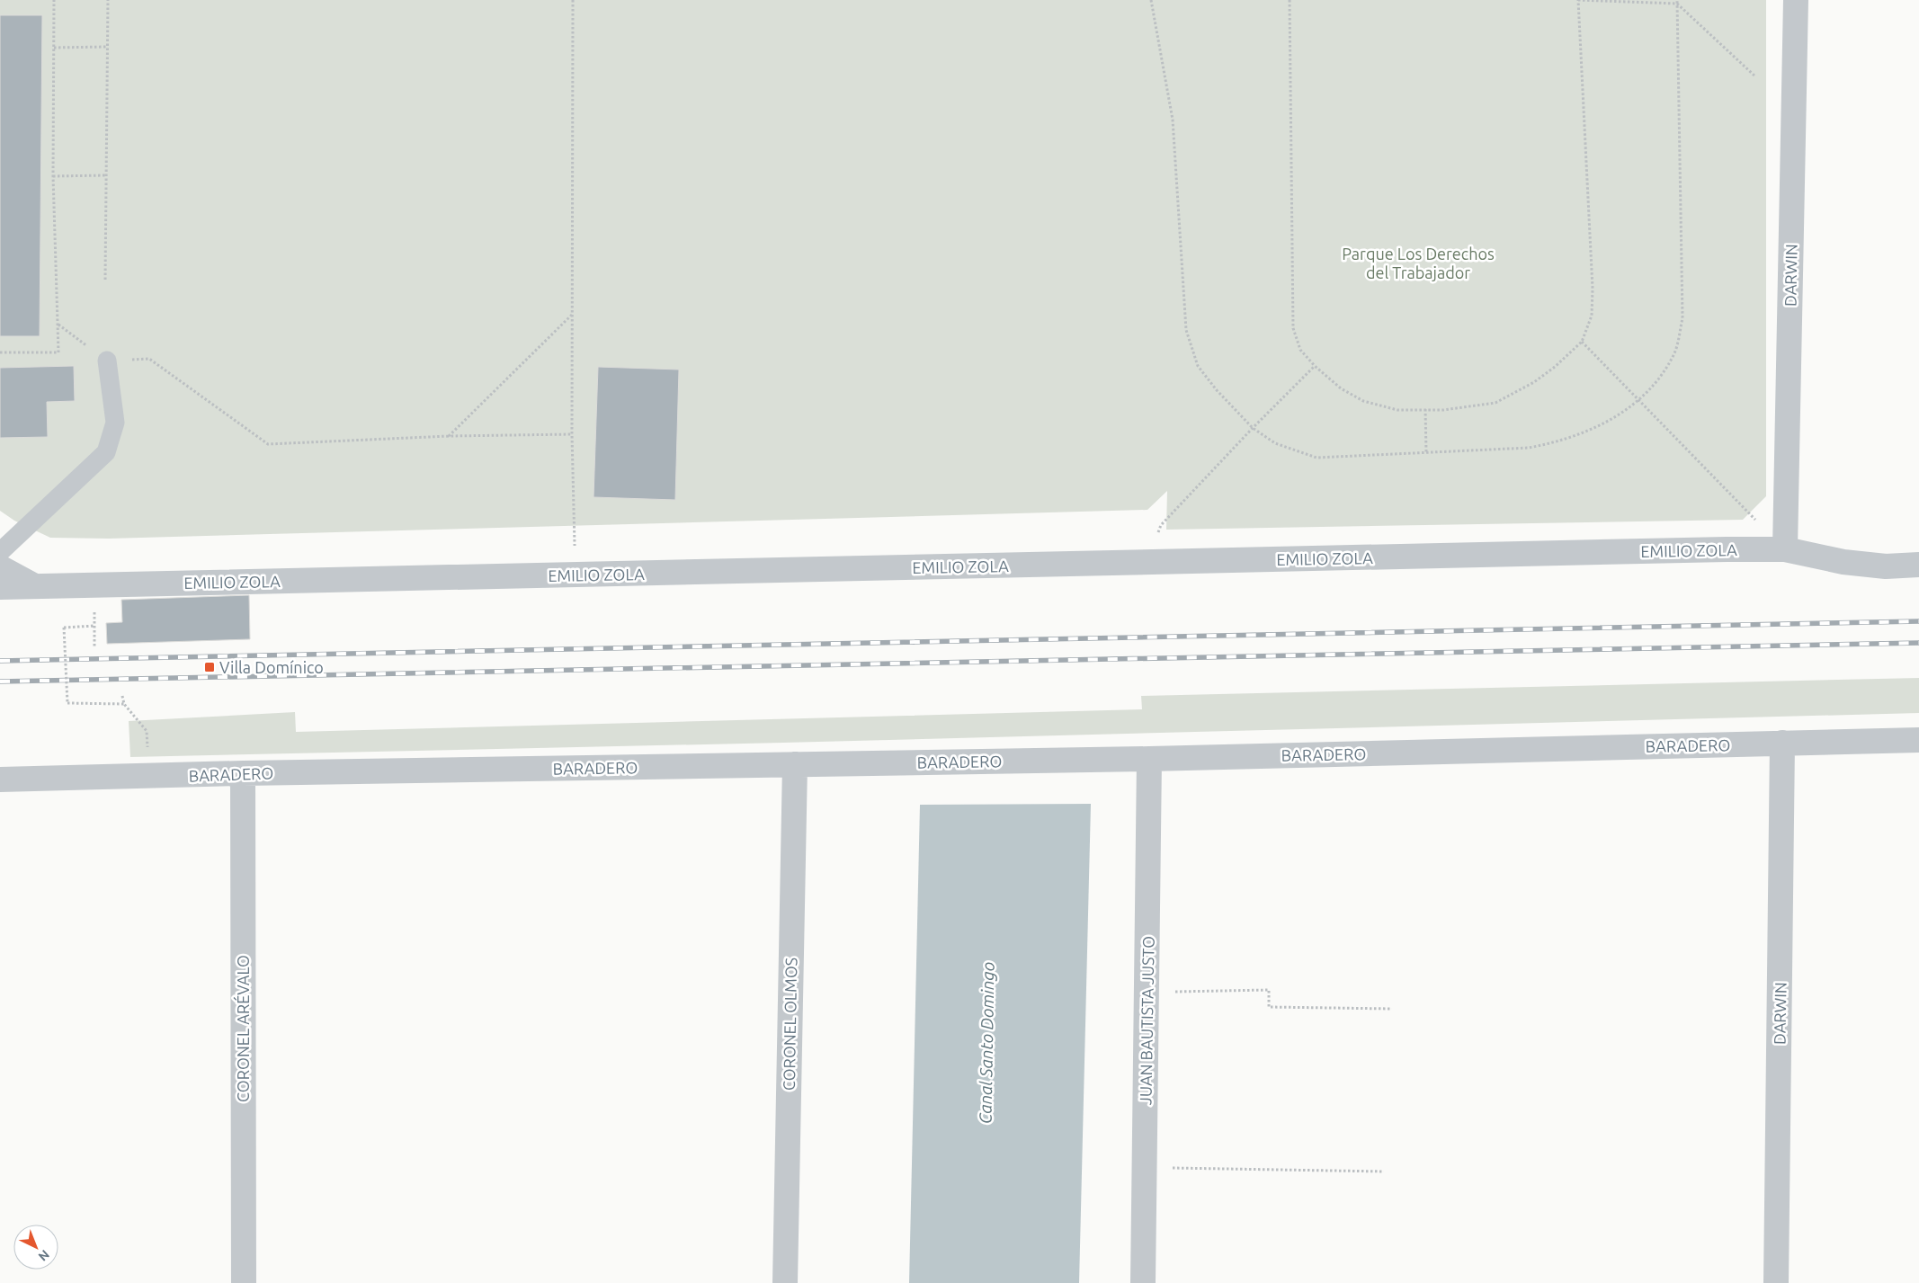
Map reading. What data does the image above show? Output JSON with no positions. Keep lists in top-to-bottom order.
{
  "streets": {
    "street": [
      "DARWIN",
      "EMILIO ZOLA",
      "BARADERO",
      "JUAN BAUTISTA JUSTO",
      "CORONEL OLMOS",
      "CORONEL ARÉVALO"
    ]
  },
  "crossings": [
    ["DARWIN", "EMILIO ZOLA"],
    ["DARWIN", "BARADERO"],
    ["BARADERO", "JUAN BAUTISTA JUSTO"],
    ["BARADERO", "CORONEL OLMOS"],
    ["BARADERO", "CORONEL ARÉVALO"]
  ],
  "water": ["Canal Santo Domingo"],
  "parks": ["Parque Los Derechos del Trabajador"],
  "places": {
    "transit": ["Villa Domínico"]
  },
  "north": "bottom right"
}
